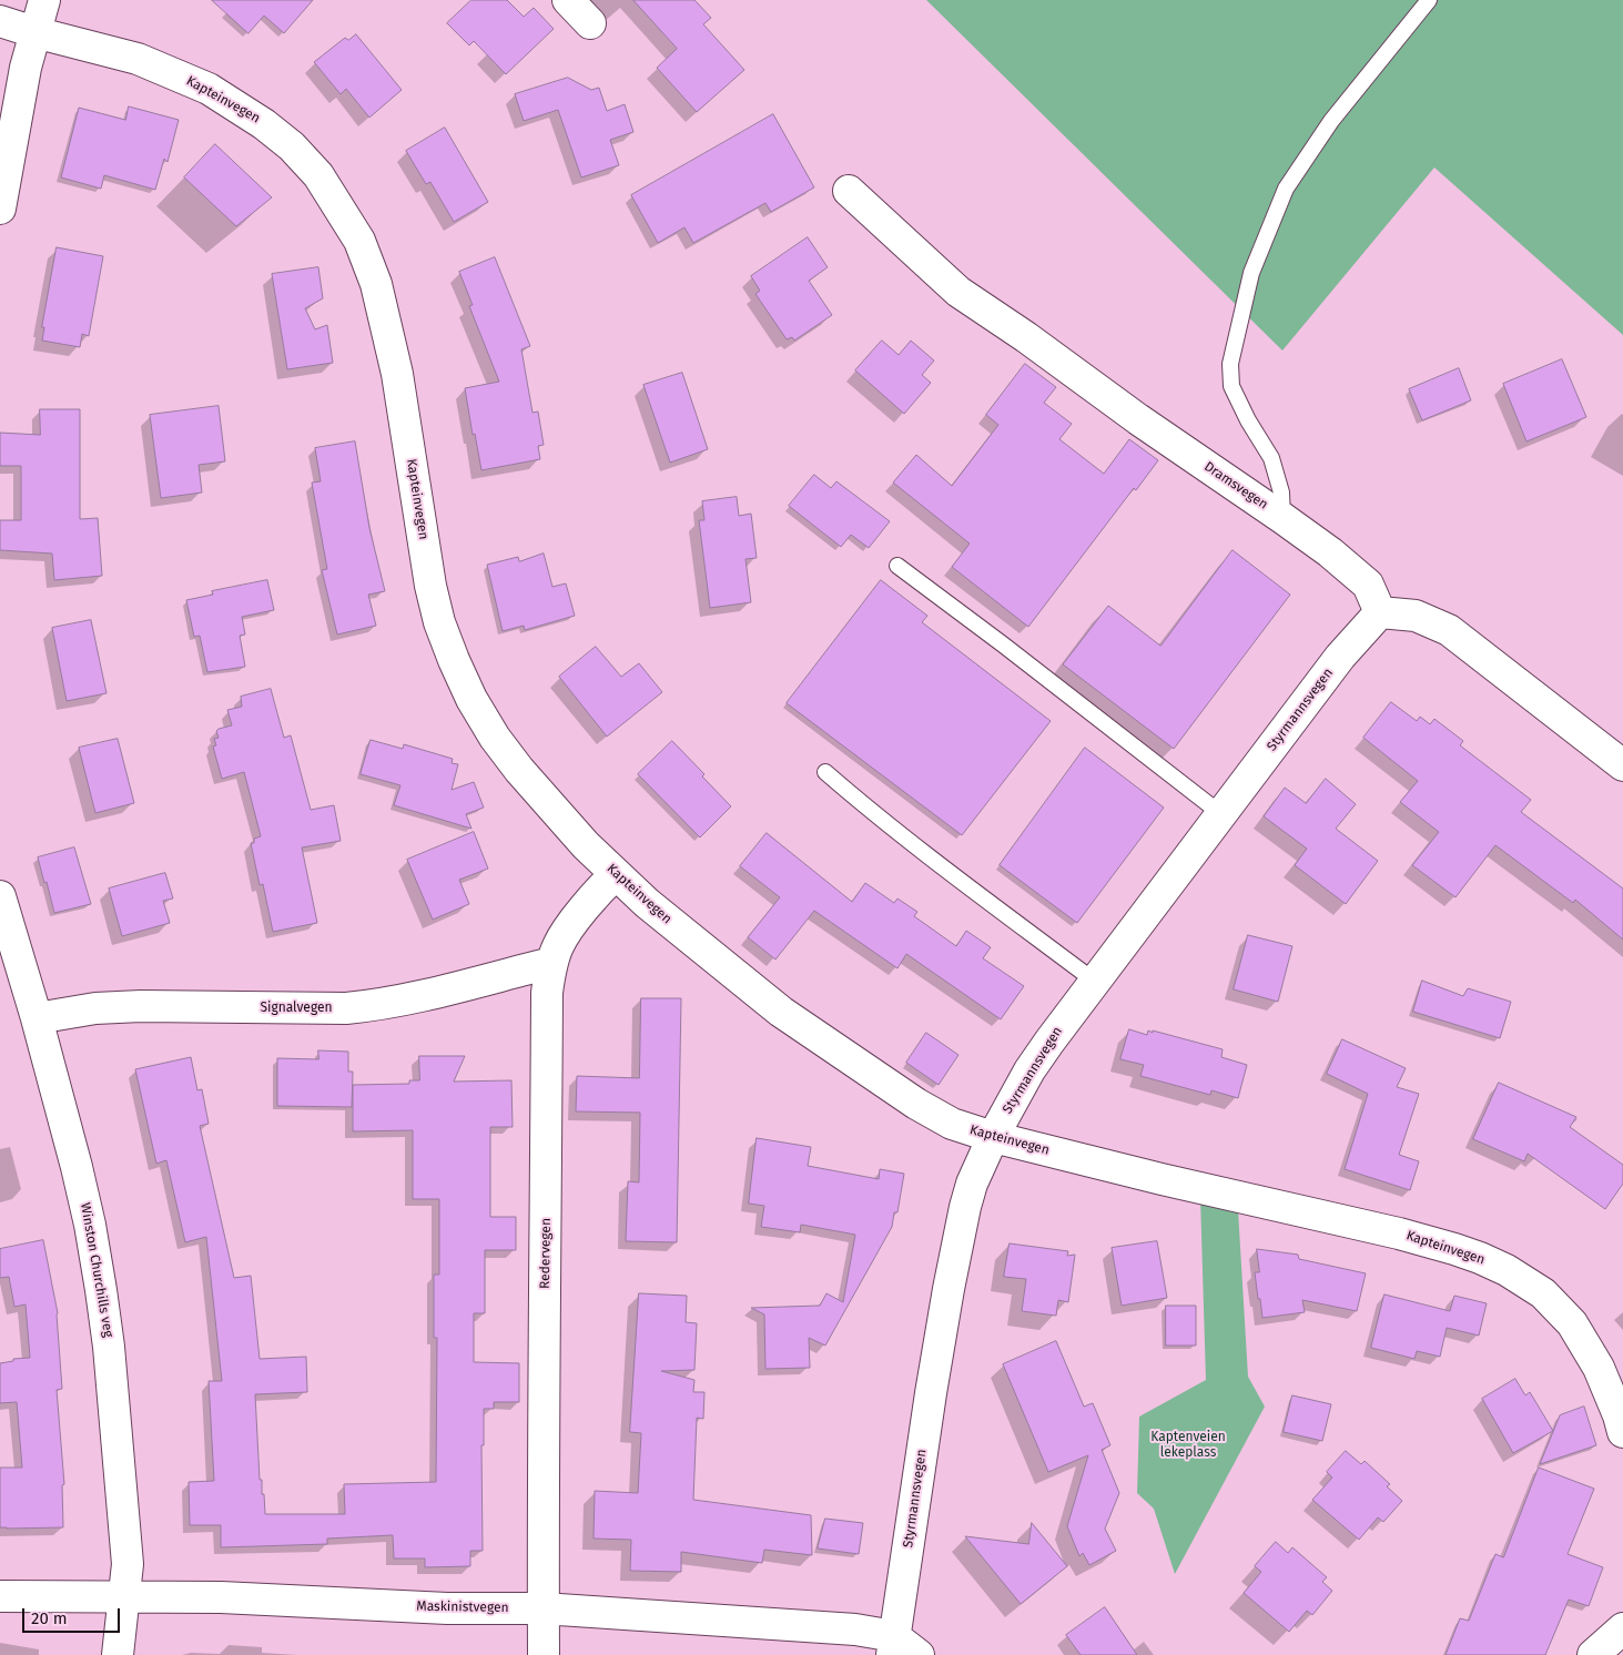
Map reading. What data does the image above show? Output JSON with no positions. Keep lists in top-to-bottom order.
{
  "streets": {
    "street": [
      "Kapteinvegen",
      "Dramsvegen",
      "Styrmannsvegen",
      "Signalvegen",
      "Redervegen",
      "Winston Churchills veg",
      "Maskinistvegen"
    ]
  },
  "crossings": [
    ["Kapteinvegen", "Styrmannsvegen"],
    ["Kapteinvegen", "Redervegen"],
    ["Dramsvegen", "Styrmannsvegen"],
    ["Styrmannsvegen", "Maskinistvegen"],
    ["Signalvegen", "Redervegen"],
    ["Signalvegen", "Winston Churchills veg"],
    ["Redervegen", "Maskinistvegen"],
    ["Winston Churchills veg", "Maskinistvegen"]
  ],
  "parks": ["Kaptenveien lekeplass"],
  "scale_bar": "20 m"
}
